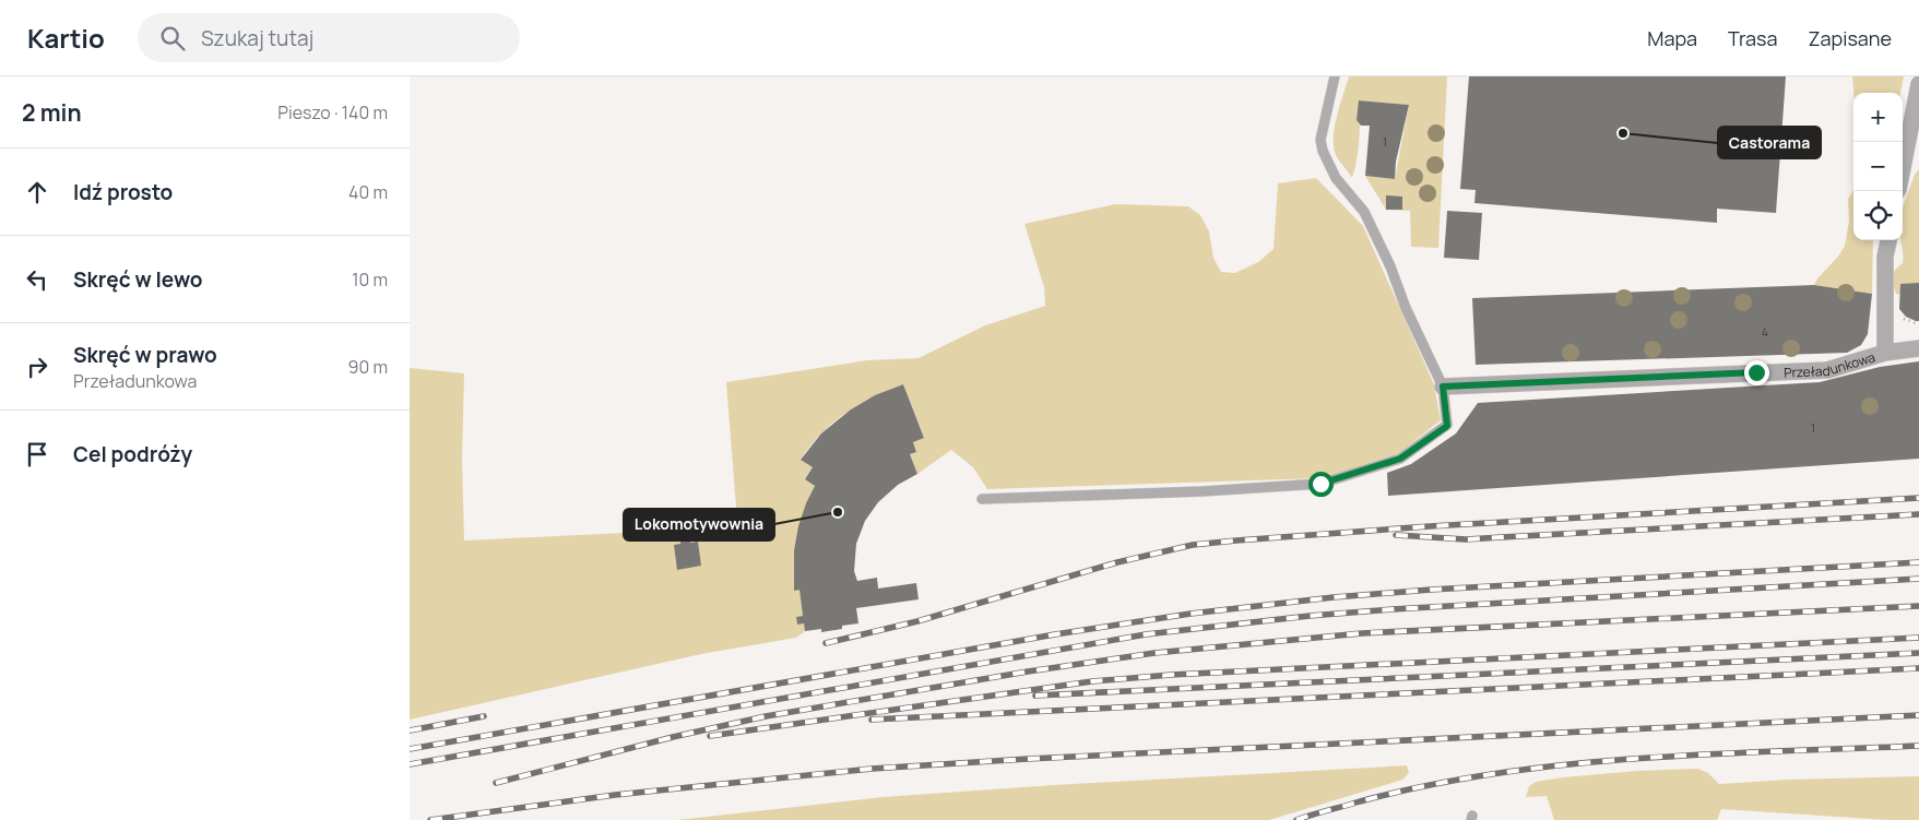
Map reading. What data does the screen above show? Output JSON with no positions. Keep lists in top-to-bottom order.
{
  "streets": {
    "street": ["Przeładunkowa"]
  },
  "places": ["Castorama", "Lokomotywownia"],
  "house_numbers": ["1", "4", "1"],
  "page": {
    "header": "Kartio",
    "search": "Szukaj tutaj",
    "nav": ["Mapa", "Trasa", "Zapisane"],
    "heading": ["2 min", "Pieszo · 140 m"],
    "map_buttons": ["+", "−"],
    "list": [
      ["Idź prosto", "40 m"],
      ["Skręć w lewo", "10 m"],
      ["Skręć w prawo", "Przeładunkowa", "90 m"],
      "Cel podróży"
    ]
  }
}
